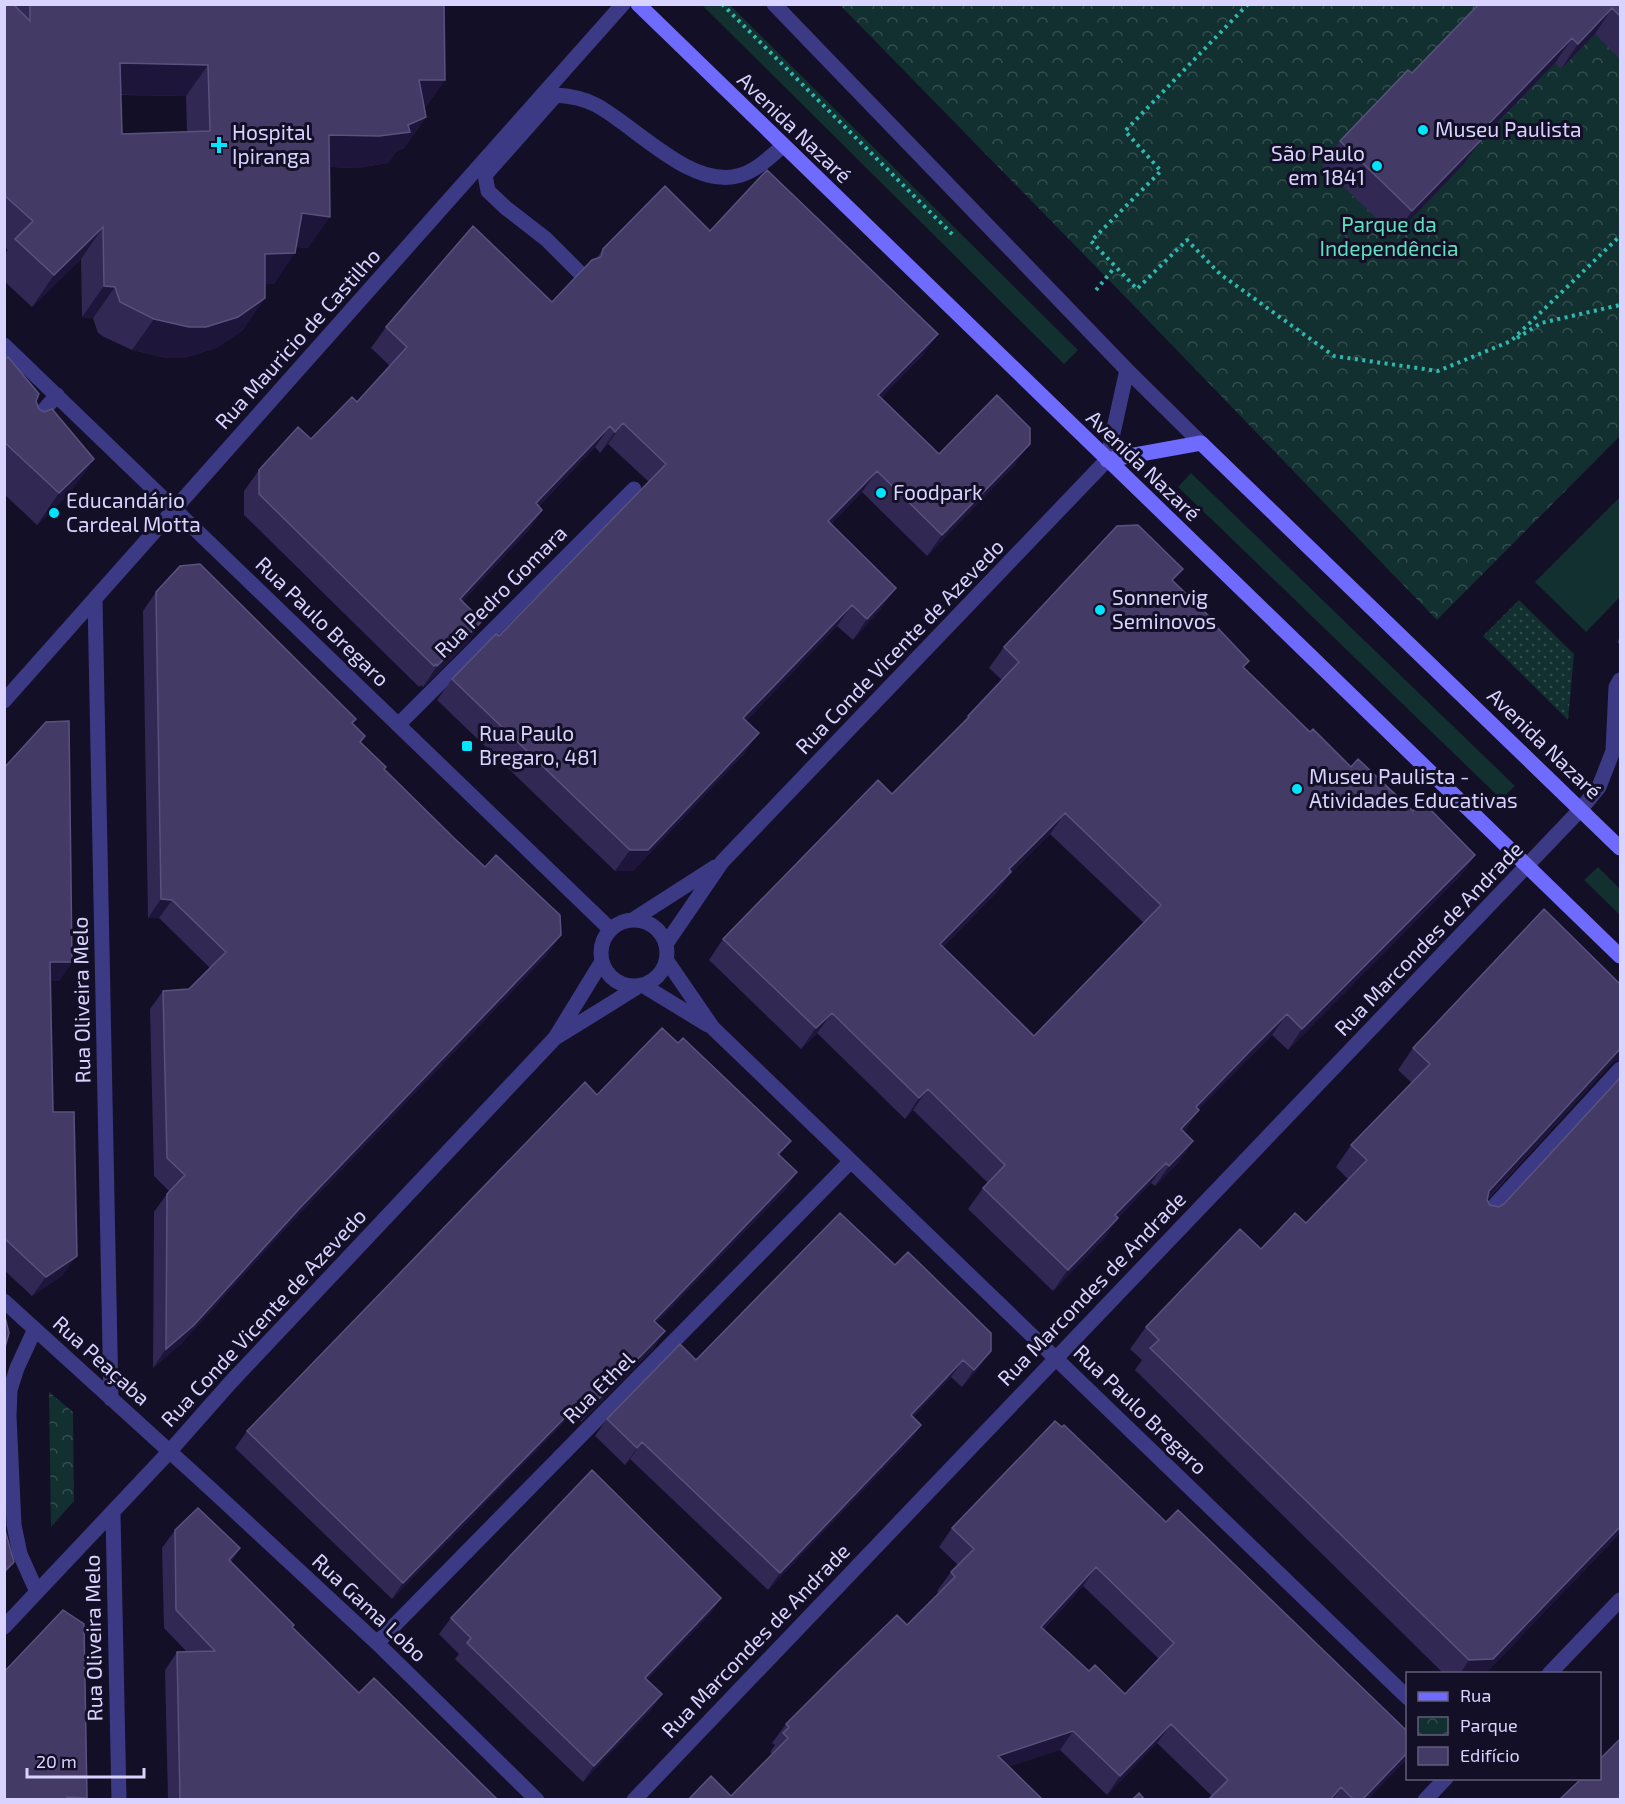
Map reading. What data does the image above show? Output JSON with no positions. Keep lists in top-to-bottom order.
{
  "streets": {
    "main road": ["Avenida Nazaré"],
    "street": [
      "Rua Mauricio de Castilho",
      "Rua Pedro Gomara",
      "Rua Paulo Bregaro",
      "Rua Conde Vicente de Azevedo",
      "Rua Marcondes de Andrade",
      "Rua Oliveira Melo",
      "Rua Peaçaba",
      "Rua Ethel",
      "Rua Gama Lobo"
    ]
  },
  "crossings": [
    ["Avenida Nazaré", "Rua Conde Vicente de Azevedo"],
    ["Avenida Nazaré", "Rua Marcondes de Andrade"],
    ["Rua Mauricio de Castilho", "Rua Paulo Bregaro"],
    ["Rua Mauricio de Castilho", "Rua Oliveira Melo"],
    ["Rua Pedro Gomara", "Rua Paulo Bregaro"],
    ["Rua Paulo Bregaro", "Rua Conde Vicente de Azevedo"],
    ["Rua Paulo Bregaro", "Rua Marcondes de Andrade"],
    ["Rua Paulo Bregaro", "Rua Ethel"],
    ["Rua Conde Vicente de Azevedo", "Rua Oliveira Melo"],
    ["Rua Conde Vicente de Azevedo", "Rua Peaçaba"],
    ["Rua Conde Vicente de Azevedo", "Rua Gama Lobo"],
    ["Rua Oliveira Melo", "Rua Peaçaba"],
    ["Rua Peaçaba", "Rua Gama Lobo"],
    ["Rua Ethel", "Rua Gama Lobo"]
  ],
  "parks": ["Parque da Independência"],
  "places": {
    "other": [
      "Museu Paulista",
      "São Paulo em 1841",
      "Foodpark",
      "Educandário Cardeal Motta",
      "Sonnervig Seminovos",
      "Museu Paulista - Atividades Educativas"
    ],
    "health": ["Hospital Ipiranga"],
    "transit": ["Rua Paulo Bregaro, 481"]
  },
  "legend": ["Rua", "Parque", "Edifício"],
  "scale_bar": "20 m"
}
